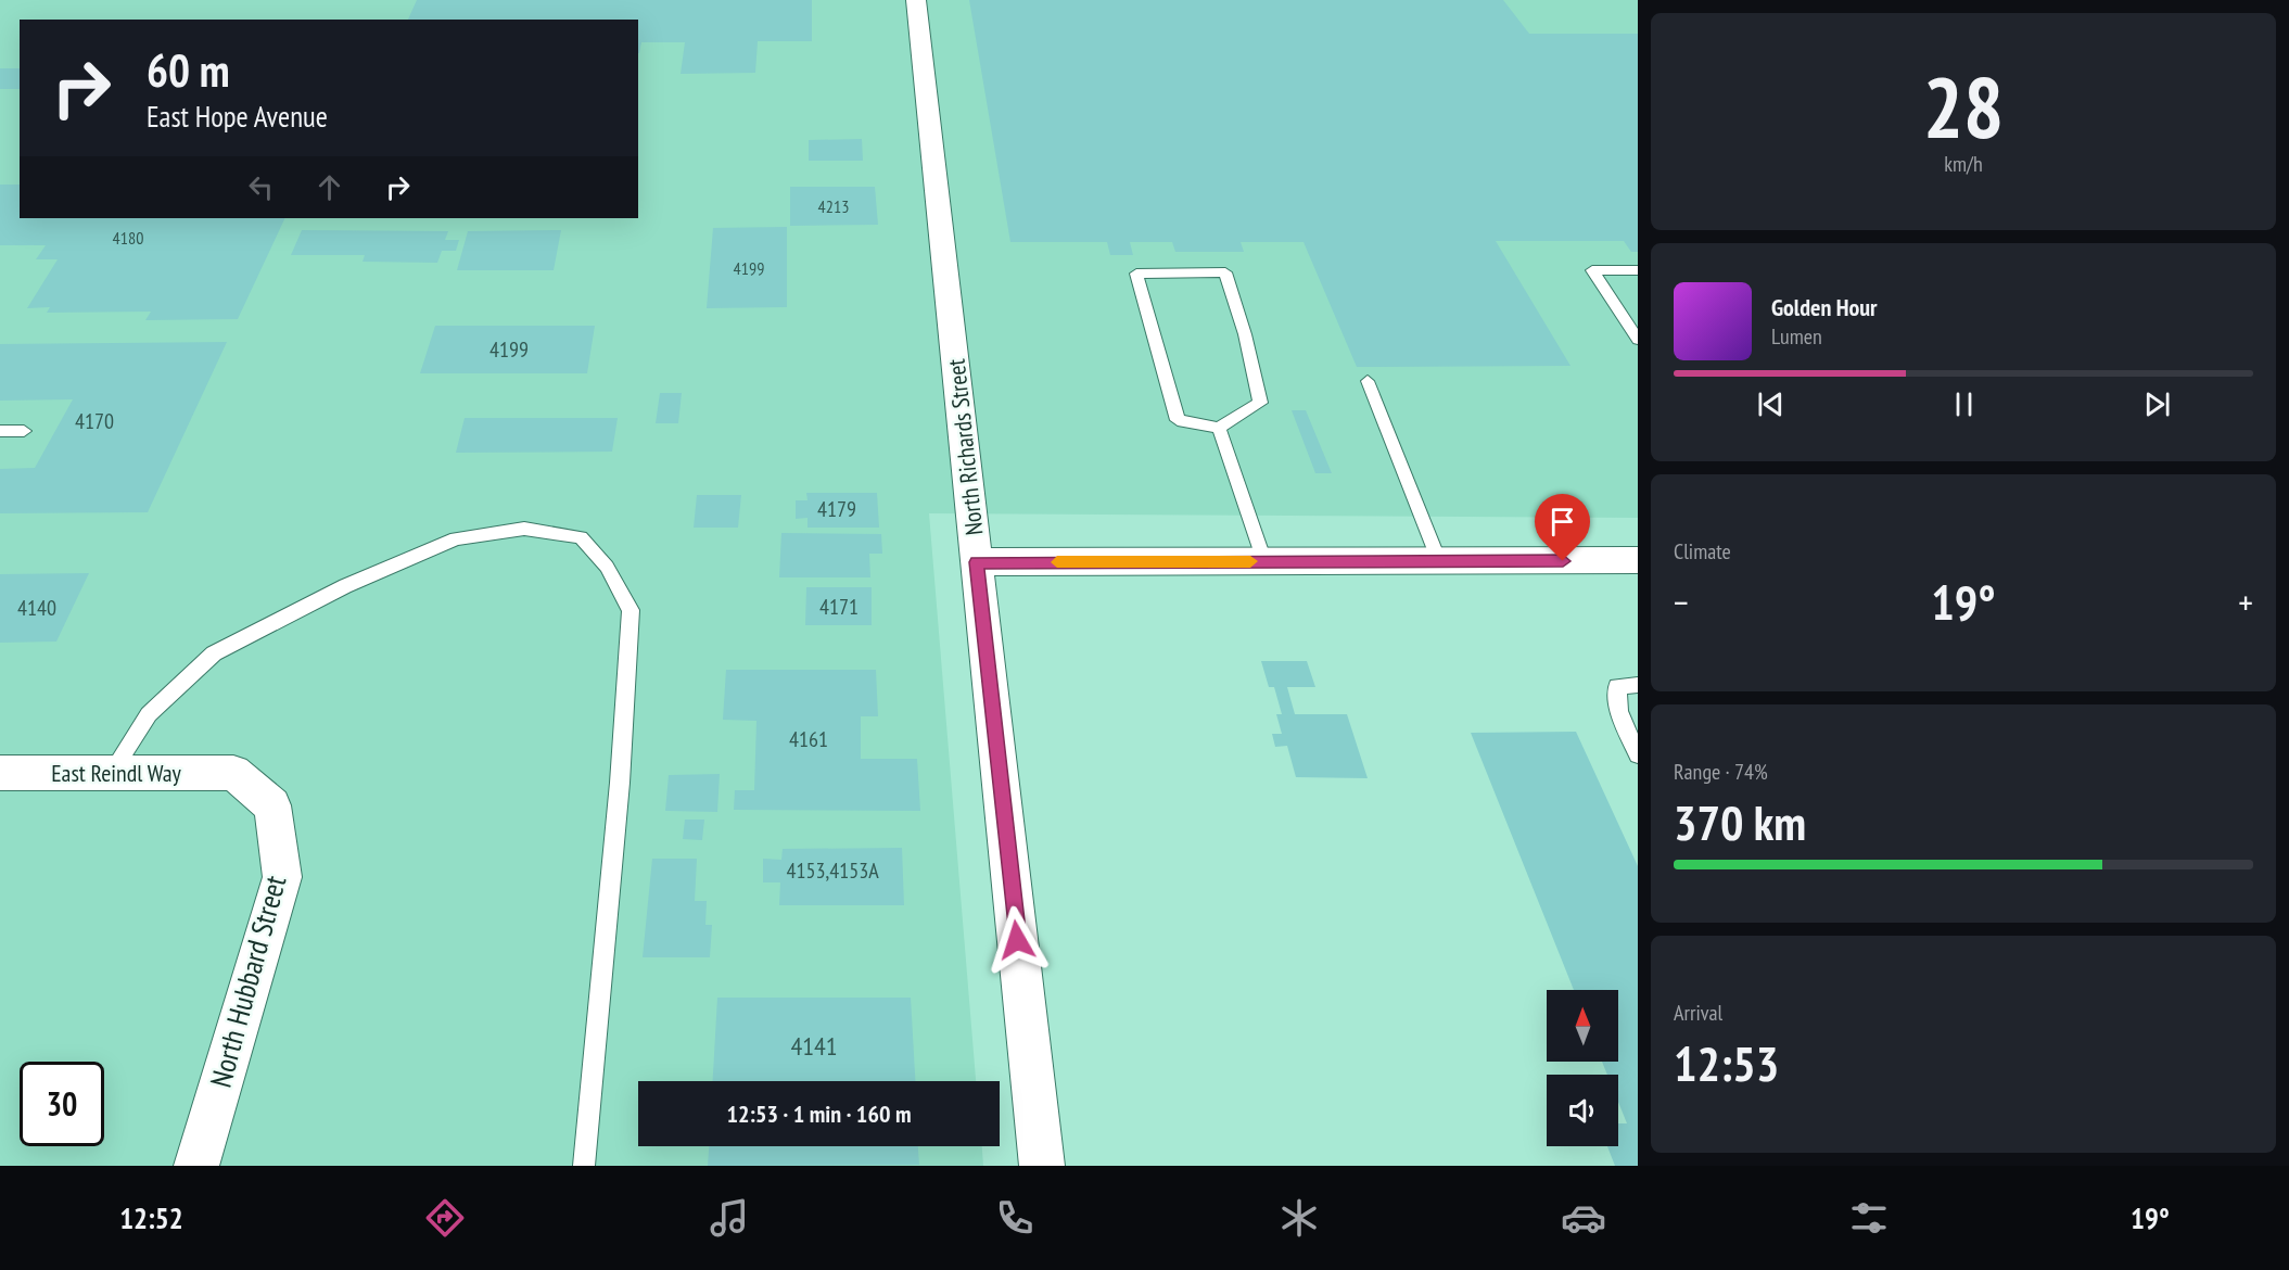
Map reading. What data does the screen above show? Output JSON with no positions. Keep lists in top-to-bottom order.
{
  "streets": {
    "street": ["North Richards Street", "East Reindl Way", "North Hubbard Street"]
  },
  "crossings": [
    ["East Reindl Way", "North Hubbard Street"]
  ],
  "house_numbers": [
    "4213",
    "4180",
    "4199",
    "4199",
    "4170",
    "4179",
    "4171",
    "4140",
    "4161",
    "4153,4153A",
    "4141"
  ],
  "north": "top",
  "page": {
    "tile": [
      ["28", "km/h"],
      "Climate",
      ["Range · 74%", "370 km"],
      ["Arrival", "12:53"]
    ],
    "turn": ["60 m", "East Hope Avenue"],
    "song": ["Golden Hour", "Lumen"],
    "heat": ["−", "19°", "+"],
    "limit": "30",
    "trip": "12:53 · 1 min · 160 m",
    "tabs": ["12:52", "19°"]
  }
}
